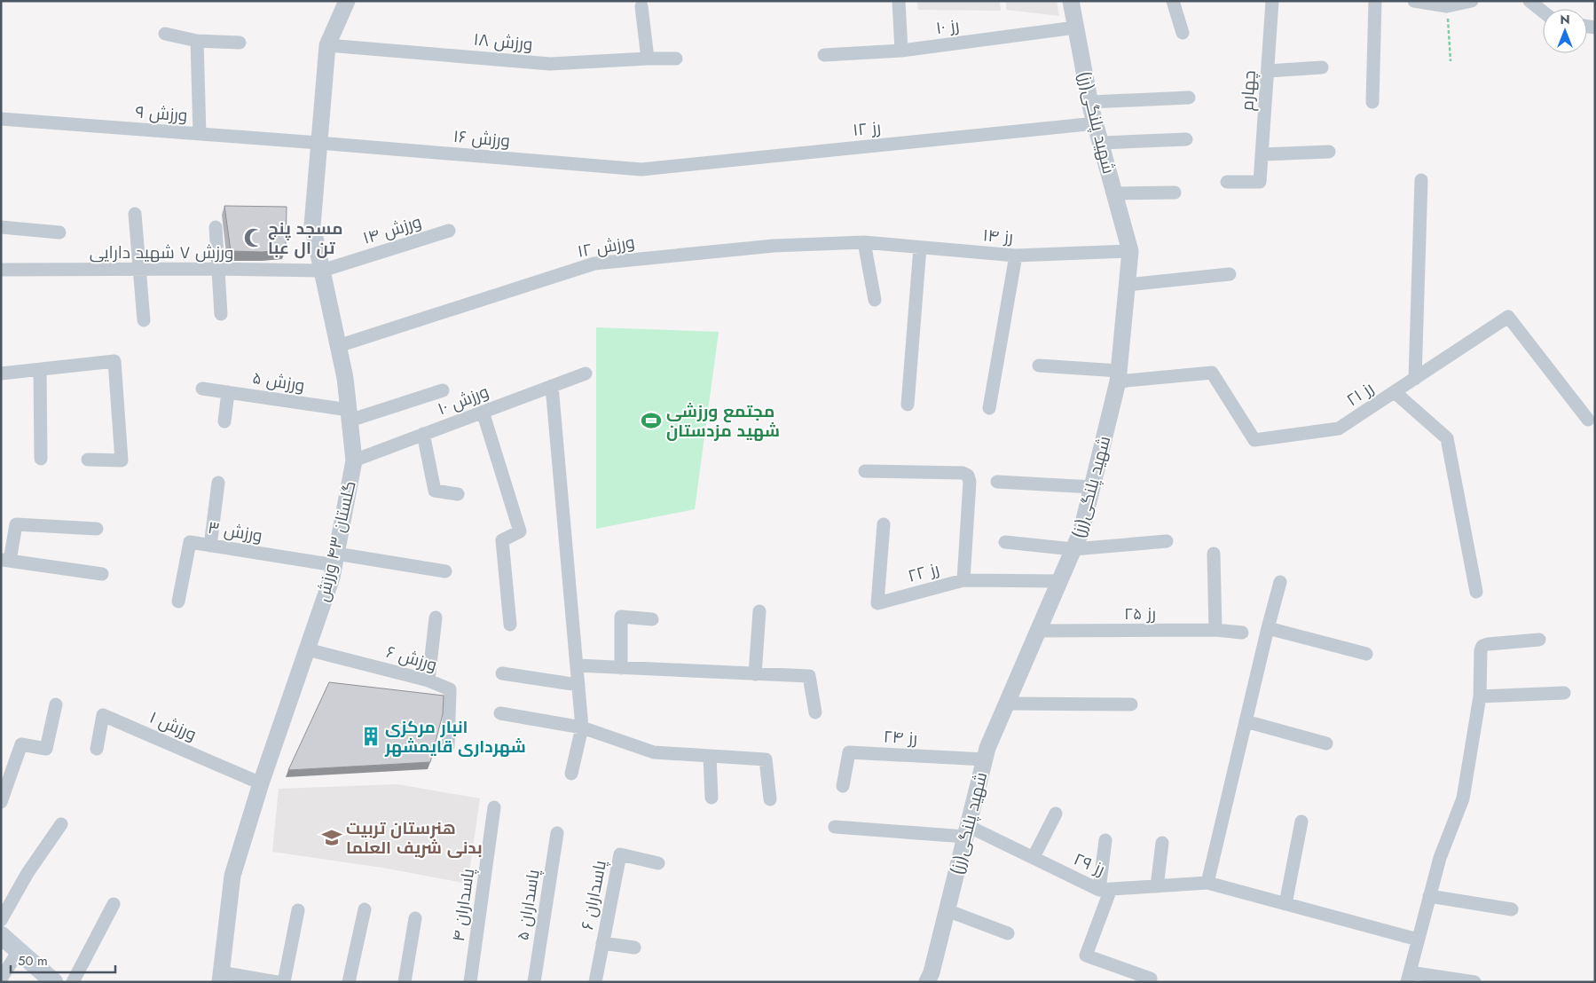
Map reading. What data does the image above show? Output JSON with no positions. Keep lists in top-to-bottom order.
{
  "streets": {
    "street": [
      "رز ۱۰",
      "ورزش ۱۸",
      "چهارم",
      "ورزش ۹",
      "شهید پلنگی(رز)",
      "رز ۱۲",
      "ورزش ۱۶",
      "ورزش ۱۴",
      "رز ۱۴",
      "ورزش ۱۲",
      "ورزش ۷ شهید دارایی",
      "ورزش ۵",
      "رز ۲۱",
      "ورزش ۱۰",
      "ورزش ۳",
      "گلستان ۴۳ ورزش",
      "رز ۲۲",
      "رز ۲۵",
      "ورزش ۶",
      "ورزش ۱",
      "رز ۲۴",
      "رز ۲۹",
      "پاسداران ۶",
      "پاسداران ۴",
      "پاسداران ۵"
    ]
  },
  "crossings": [
    ["رز ۱۰", "شهید پلنگی(رز)"],
    ["ورزش ۱۸", "گلستان ۴۳ ورزش"],
    ["ورزش ۹", "ورزش ۱۶"],
    ["ورزش ۹", "گلستان ۴۳ ورزش"],
    ["شهید پلنگی(رز)", "رز ۱۲"],
    ["شهید پلنگی(رز)", "رز ۱۴"],
    ["شهید پلنگی(رز)", "رز ۲۱"],
    ["شهید پلنگی(رز)", "رز ۲۲"],
    ["شهید پلنگی(رز)", "رز ۲۵"],
    ["شهید پلنگی(رز)", "رز ۲۴"],
    ["شهید پلنگی(رز)", "رز ۲۹"],
    ["رز ۱۲", "ورزش ۱۶"],
    ["ورزش ۱۶", "گلستان ۴۳ ورزش"],
    ["ورزش ۱۴", "ورزش ۷ شهید دارایی"],
    ["ورزش ۱۴", "گلستان ۴۳ ورزش"],
    ["رز ۱۴", "ورزش ۱۲"],
    ["ورزش ۱۲", "گلستان ۴۳ ورزش"],
    ["ورزش ۷ شهید دارایی", "گلستان ۴۳ ورزش"],
    ["ورزش ۵", "گلستان ۴۳ ورزش"],
    ["ورزش ۱۰", "گلستان ۴۳ ورزش"],
    ["ورزش ۳", "گلستان ۴۳ ورزش"],
    ["گلستان ۴۳ ورزش", "ورزش ۶"],
    ["گلستان ۴۳ ورزش", "ورزش ۱"]
  ],
  "places": {
    "mosque": ["مسجد پنج تن ال عبا"],
    "sports": ["مجتمع ورزشی شهید مزدستان"],
    "building": ["انبار مرکزی شهرداری قایمشهر"],
    "school or university": ["هنرستان تربیت بدنی شریف العلما"]
  },
  "scale_bar": "50 m",
  "north": "top"
}
